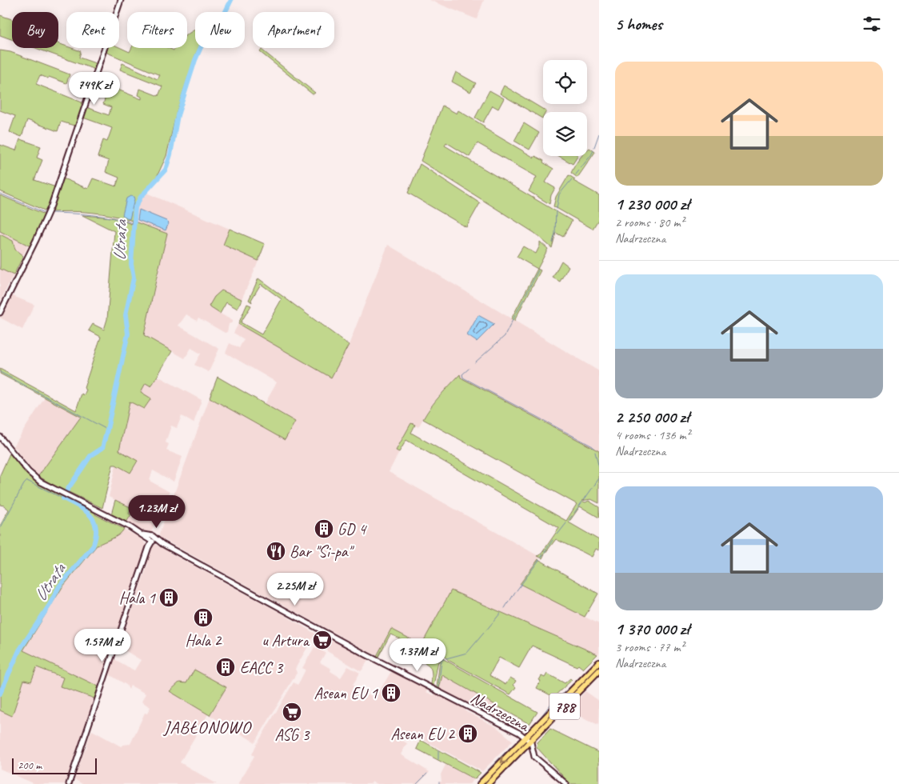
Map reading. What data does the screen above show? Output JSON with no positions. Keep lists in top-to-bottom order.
{
  "streets": {
    "main road": ["788"],
    "street": ["Nadrzeczna"]
  },
  "crossings": [
    ["788", "Nadrzeczna"]
  ],
  "districts": ["JABŁONOWO"],
  "water": ["Utrata"],
  "places": {
    "building": [
      "GD 4",
      "Hala 1",
      "Hala 2",
      "EACC 3",
      "Asean EU 1",
      "Asean EU 2"
    ],
    "restaurant": ["Bar \"Si-pa\""],
    "supermarket": ["u Artura", "ASG 3"]
  },
  "scale_bar": "200 m",
  "page": {
    "heading": "5 homes",
    "chip": [
      "Buy",
      "Rent",
      "Filters",
      "New",
      "Apartment"
    ],
    "list": [
      {
        "name": "1 230 000 zł",
        "note": "2 rooms · 80 m² · Nadrzeczna"
      },
      {
        "name": "2 250 000 zł",
        "note": "4 rooms · 136 m² · Nadrzeczna"
      },
      {
        "name": "1 370 000 zł",
        "note": "3 rooms · 77 m² · Nadrzeczna"
      }
    ],
    "price": [
      "749K zł",
      "1.23M zł",
      "2.25M zł",
      "1.57M zł",
      "1.37M zł"
    ],
    "scale": "200 m"
  }
}
